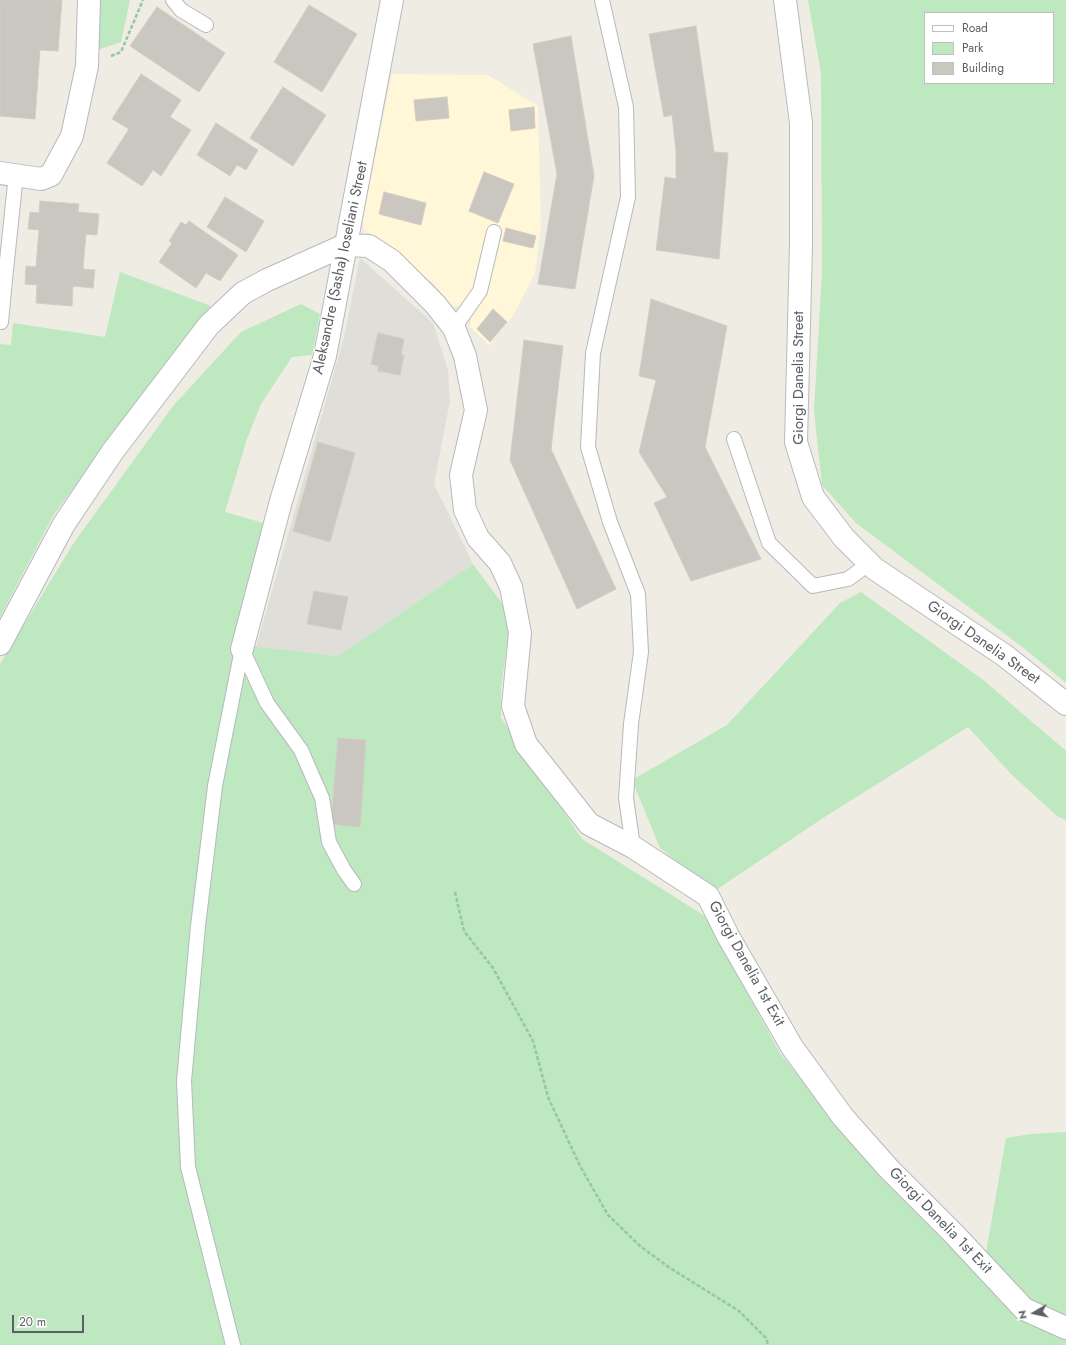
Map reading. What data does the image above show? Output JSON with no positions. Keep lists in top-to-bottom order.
{
  "streets": {
    "street": ["Aleksandre (Sasha) Ioseliani Street", "Giorgi Danelia Street", "Giorgi Danelia 1st Exit"]
  },
  "crossings": [
    ["Aleksandre (Sasha) Ioseliani Street", "Giorgi Danelia 1st Exit"]
  ],
  "legend": ["Road", "Park", "Building"],
  "scale_bar": "20 m",
  "north": "left"
}
